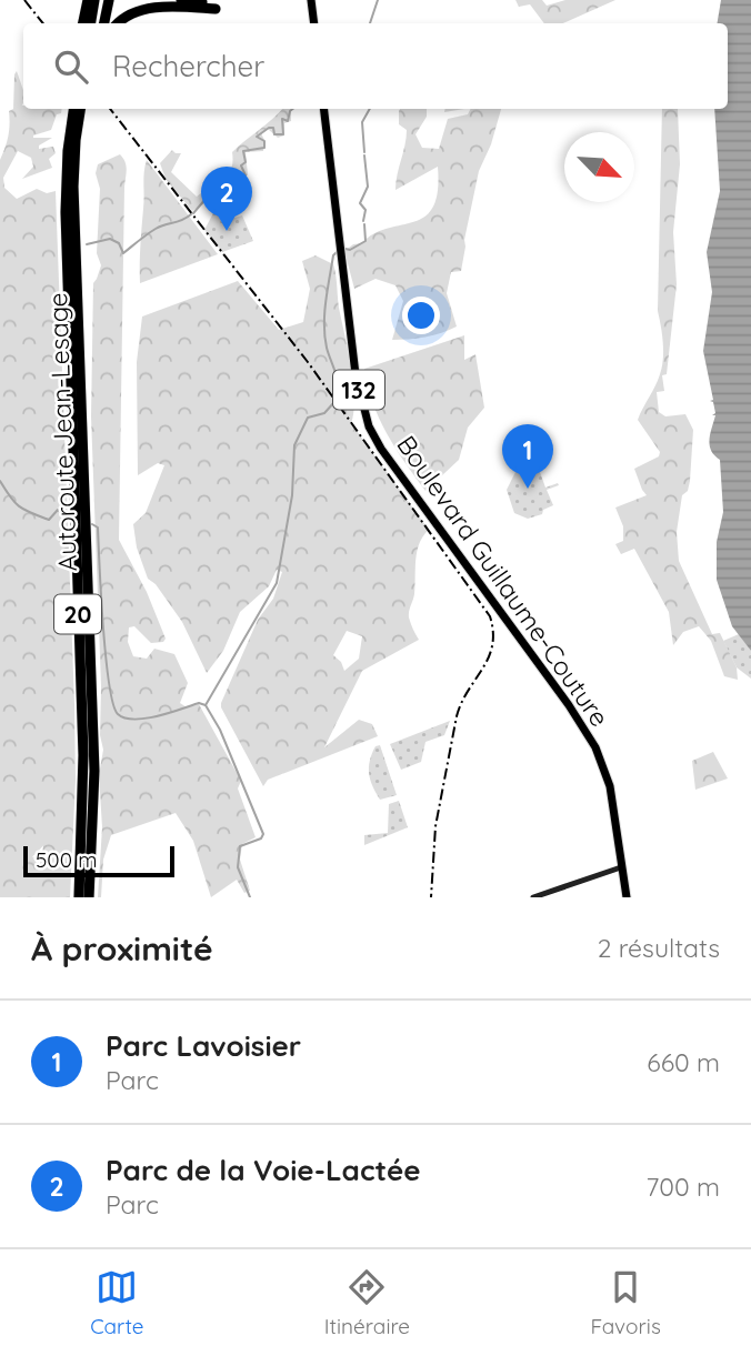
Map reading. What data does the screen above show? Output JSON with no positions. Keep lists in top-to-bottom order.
{
  "streets": {
    "highway": ["Autoroute Jean-Lesage", "20"],
    "main road": ["132", "Boulevard Guillaume-Couture"]
  },
  "scale_bar": "500 m",
  "north": "bottom right",
  "page": {
    "search": "Rechercher",
    "pins": ["2", "1"],
    "scale": "500 m",
    "heading": ["À proximité", "2 résultats"],
    "list": [
      {
        "mark": "1",
        "name": "Parc Lavoisier",
        "note": "Parc",
        "value": "660 m"
      },
      {
        "mark": "2",
        "name": "Parc de la Voie-Lactée",
        "note": "Parc",
        "value": "700 m"
      }
    ],
    "nav": ["Carte", "Itinéraire", "Favoris"]
  }
}
